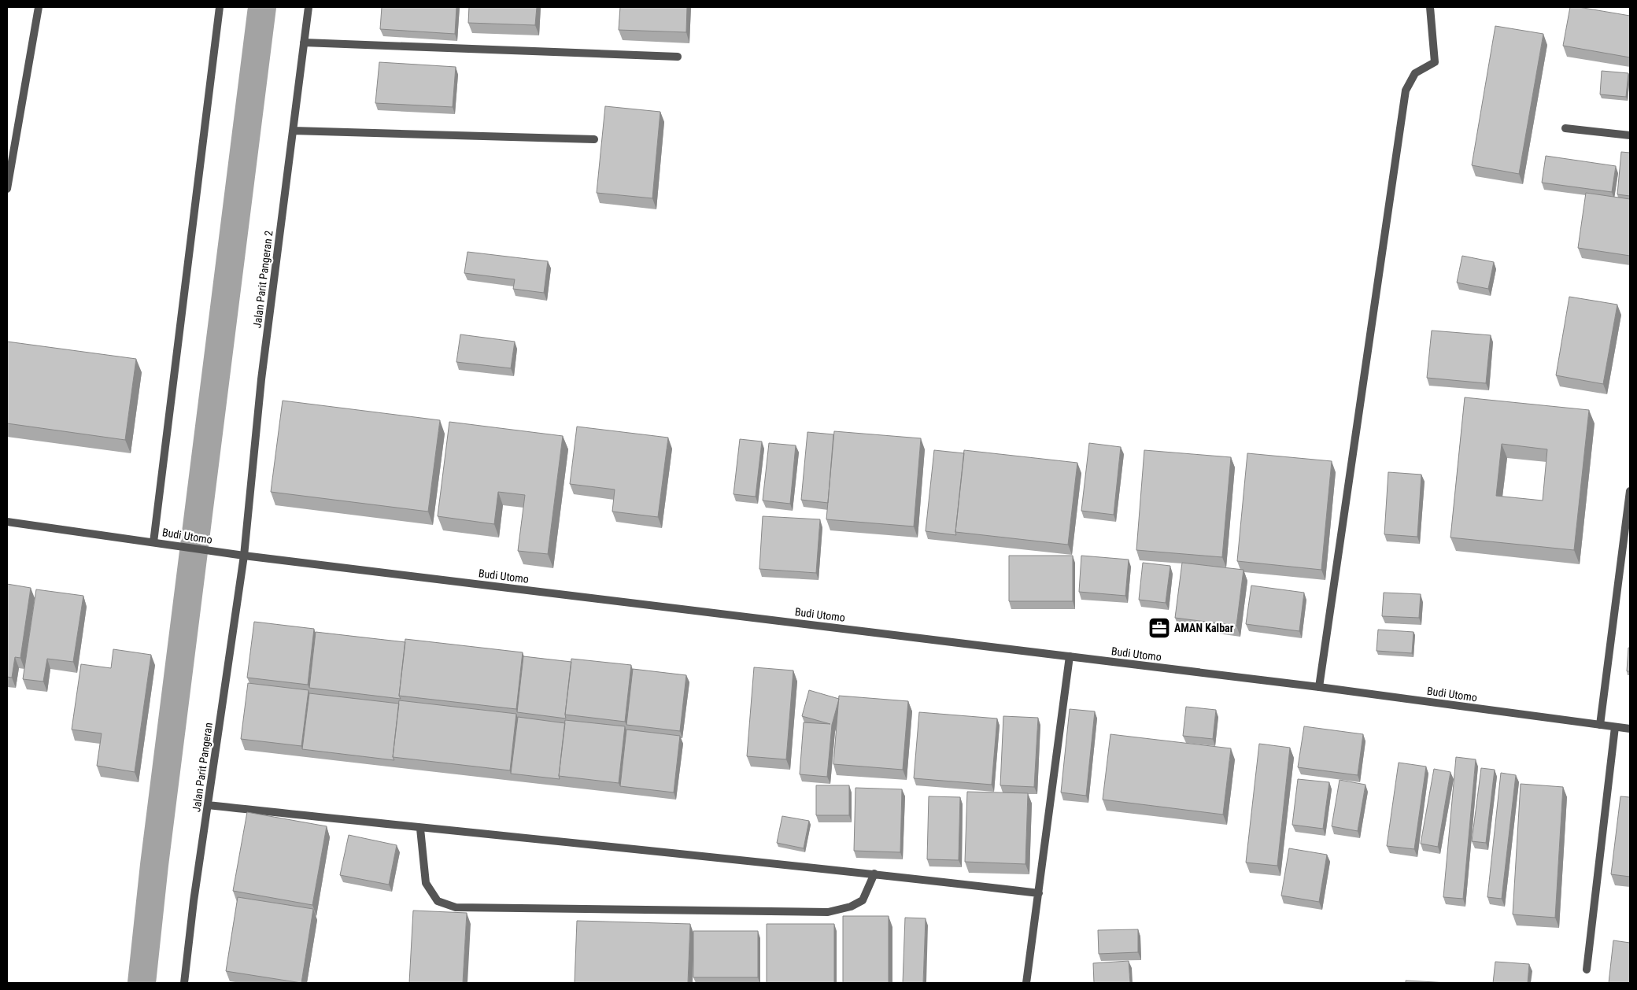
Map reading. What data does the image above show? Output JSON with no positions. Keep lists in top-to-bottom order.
{
  "streets": {
    "street": ["Jalan Parit Pangeran 2", "Budi Utomo", "Jalan Parit Pangeran"]
  },
  "crossings": [
    ["Jalan Parit Pangeran 2", "Budi Utomo"],
    ["Jalan Parit Pangeran 2", "Jalan Parit Pangeran"],
    ["Budi Utomo", "Jalan Parit Pangeran"]
  ],
  "places": {
    "office": ["AMAN Kalbar"]
  }
}
